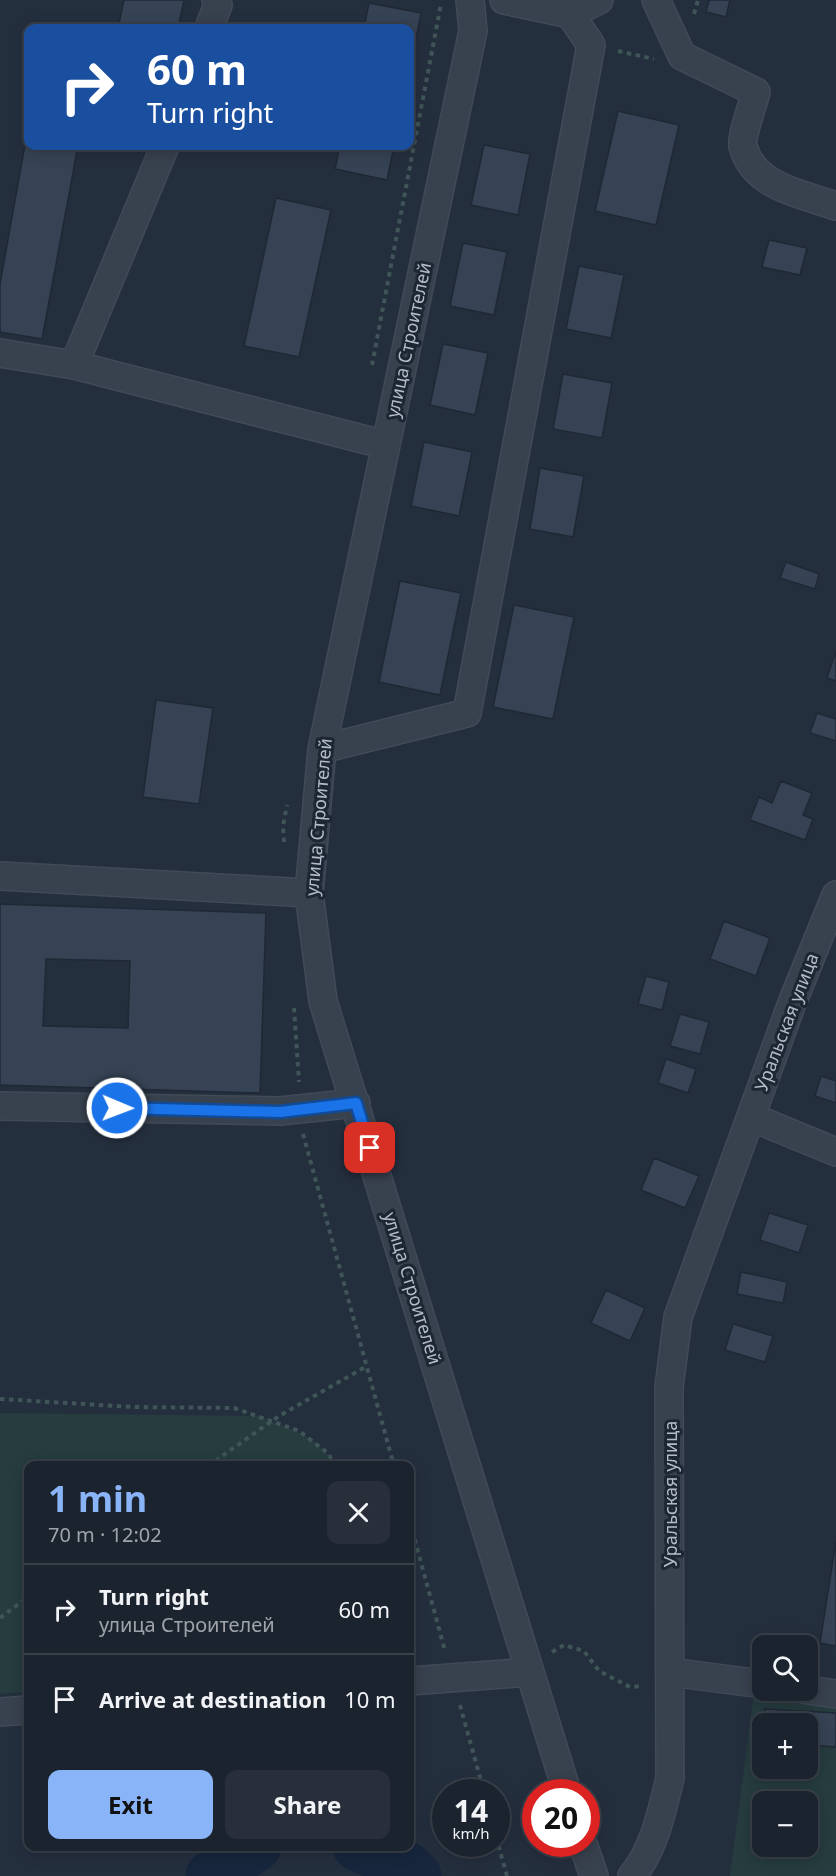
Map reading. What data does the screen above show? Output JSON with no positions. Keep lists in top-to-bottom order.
{
  "streets": {
    "street": ["улица Строителей", "Уральская улица"]
  },
  "page": {
    "turn": ["60 m", "Turn right"],
    "heading": ["1 min", "70 m · 12:02"],
    "list": [
      {
        "name": "Turn right",
        "note": "улица Строителей",
        "value": "60 m"
      },
      {
        "name": "Arrive at destination",
        "value": "10 m"
      }
    ],
    "map_buttons": ["+", "−"],
    "buttons": ["Exit", "Share"],
    "speed": "14 km/h",
    "limit": "20"
  }
}
